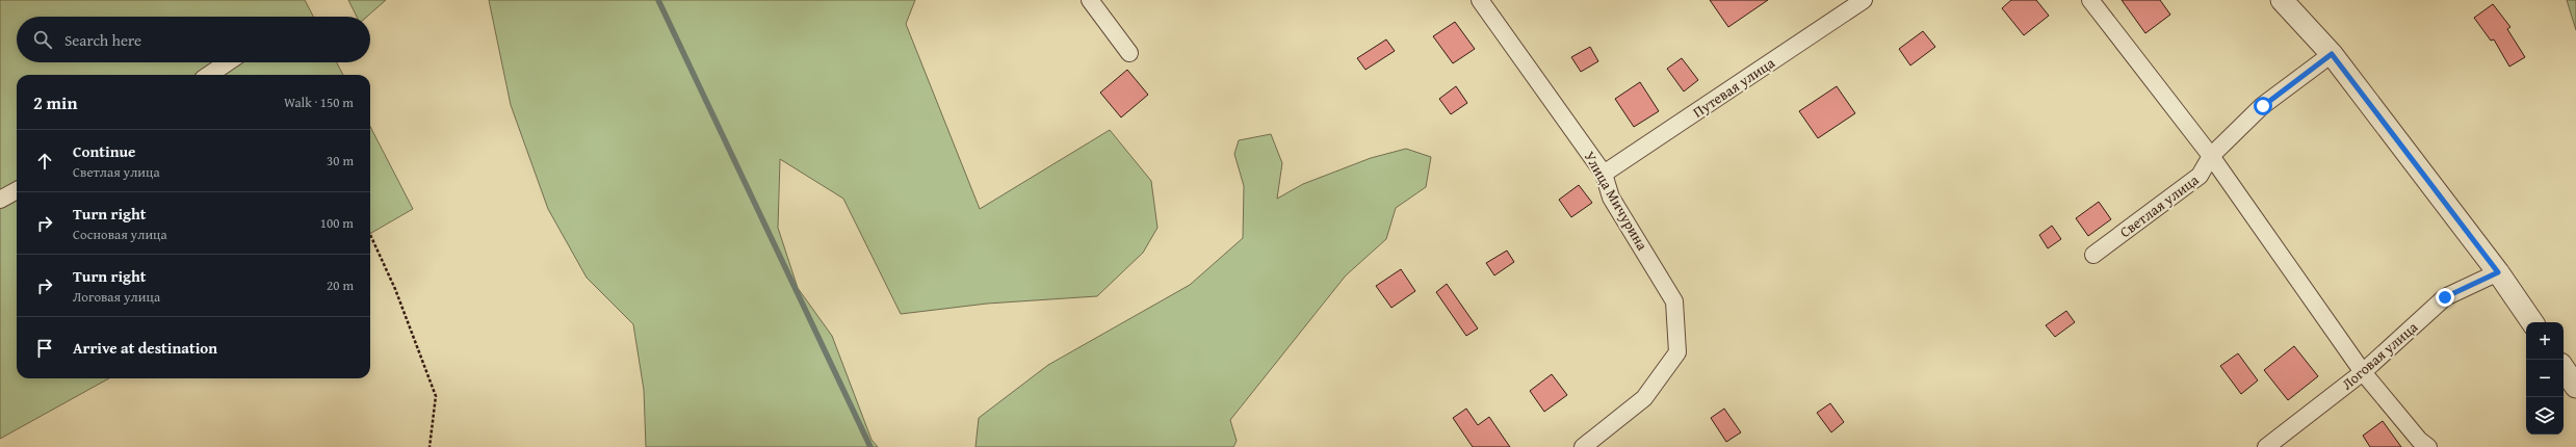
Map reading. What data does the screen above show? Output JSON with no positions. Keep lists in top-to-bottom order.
{
  "streets": {
    "street": [
      "Путевая улица",
      "Улица Мичурина",
      "Светлая улица",
      "Логовая улица"
    ]
  },
  "crossings": [
    ["Путевая улица", "Улица Мичурина"]
  ],
  "page": {
    "search": "Search here",
    "heading": ["2 min", "Walk · 150 m"],
    "list": [
      ["Continue", "Светлая улица", "30 m"],
      ["Turn right", "Сосновая улица", "100 m"],
      ["Turn right", "Логовая улица", "20 m"],
      "Arrive at destination"
    ],
    "map_buttons": ["+", "−"]
  }
}
